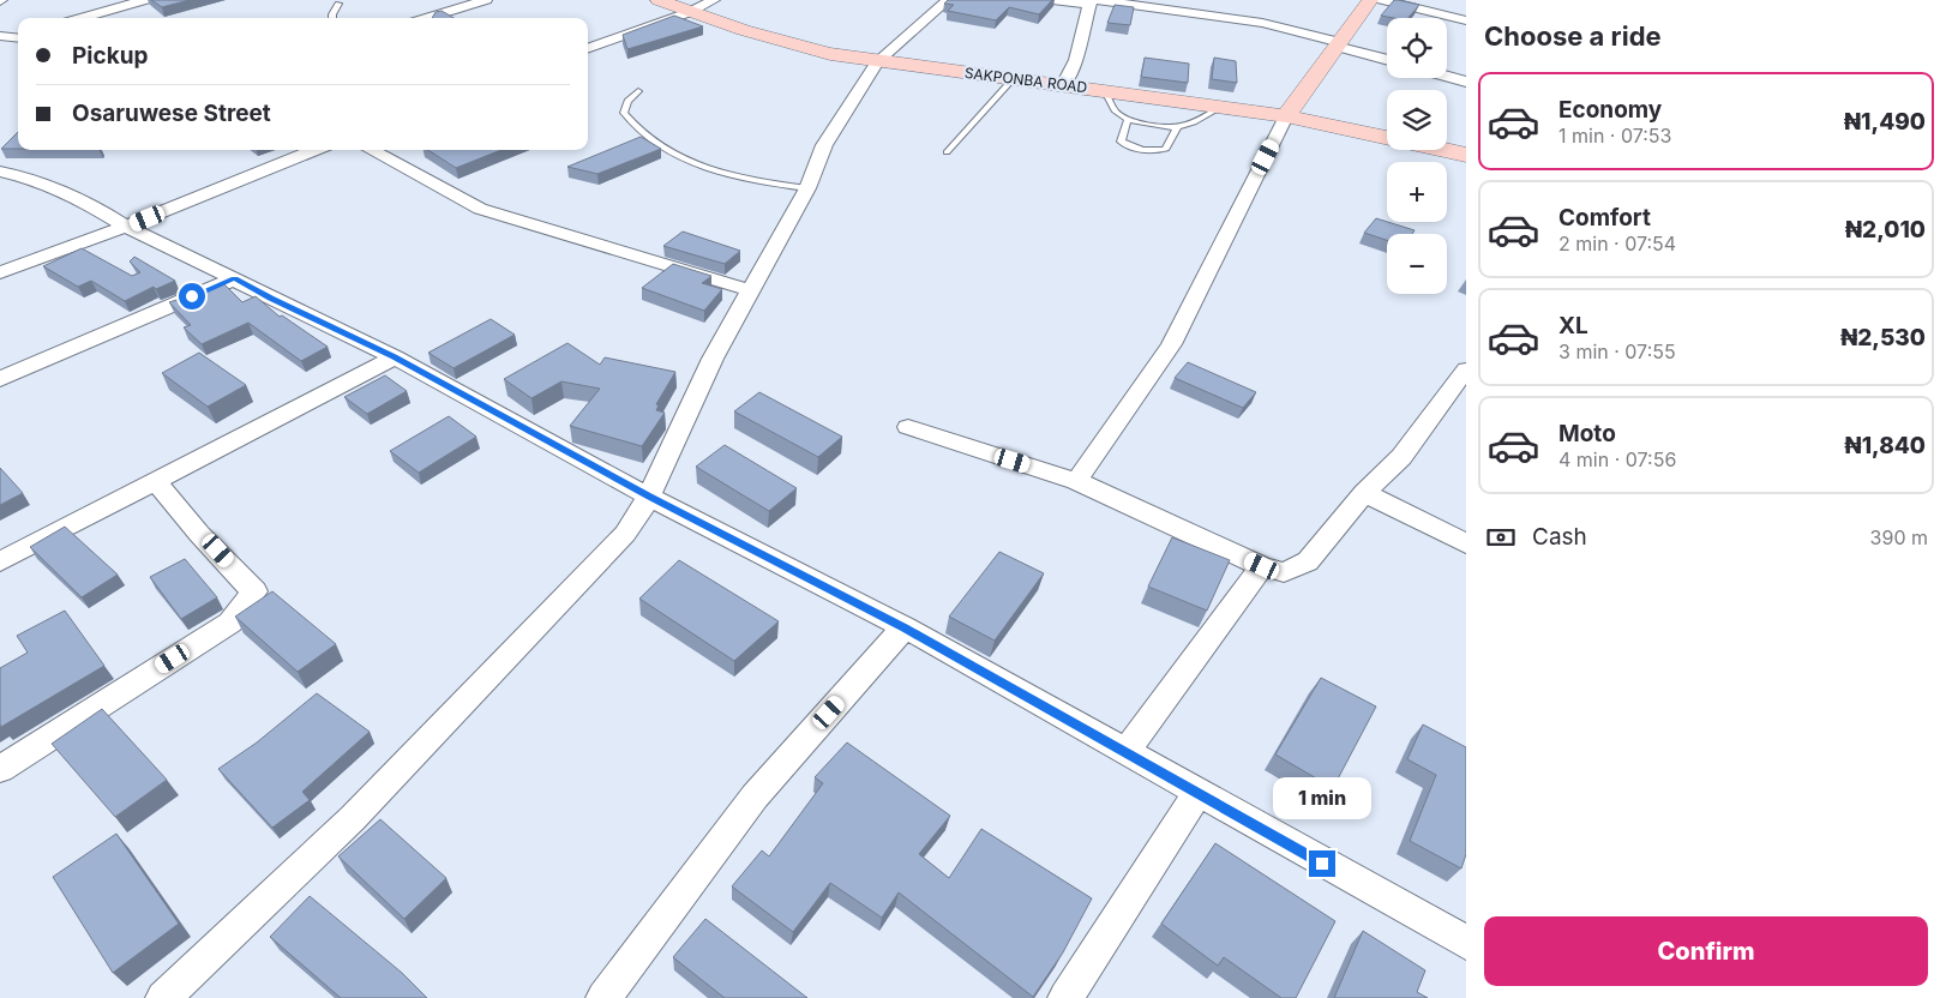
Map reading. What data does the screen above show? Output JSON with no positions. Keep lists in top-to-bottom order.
{
  "streets": {
    "main road": ["SAKPONBA ROAD"]
  },
  "page": {
    "heading": "Choose a ride",
    "map_buttons": ["+", "−"],
    "banner": ["Pickup", "Osaruwese Street"],
    "list": [
      {
        "name": "Economy",
        "note": "1 min · 07:53",
        "value": "₦1,490"
      },
      {
        "name": "Comfort",
        "note": "2 min · 07:54",
        "value": "₦2,010"
      },
      {
        "name": "XL",
        "note": "3 min · 07:55",
        "value": "₦2,530"
      },
      {
        "name": "Moto",
        "note": "4 min · 07:56",
        "value": "₦1,840"
      }
    ],
    "pay": ["Cash", "390 m"],
    "bubble": "1 min",
    "buttons": "Confirm"
  }
}
